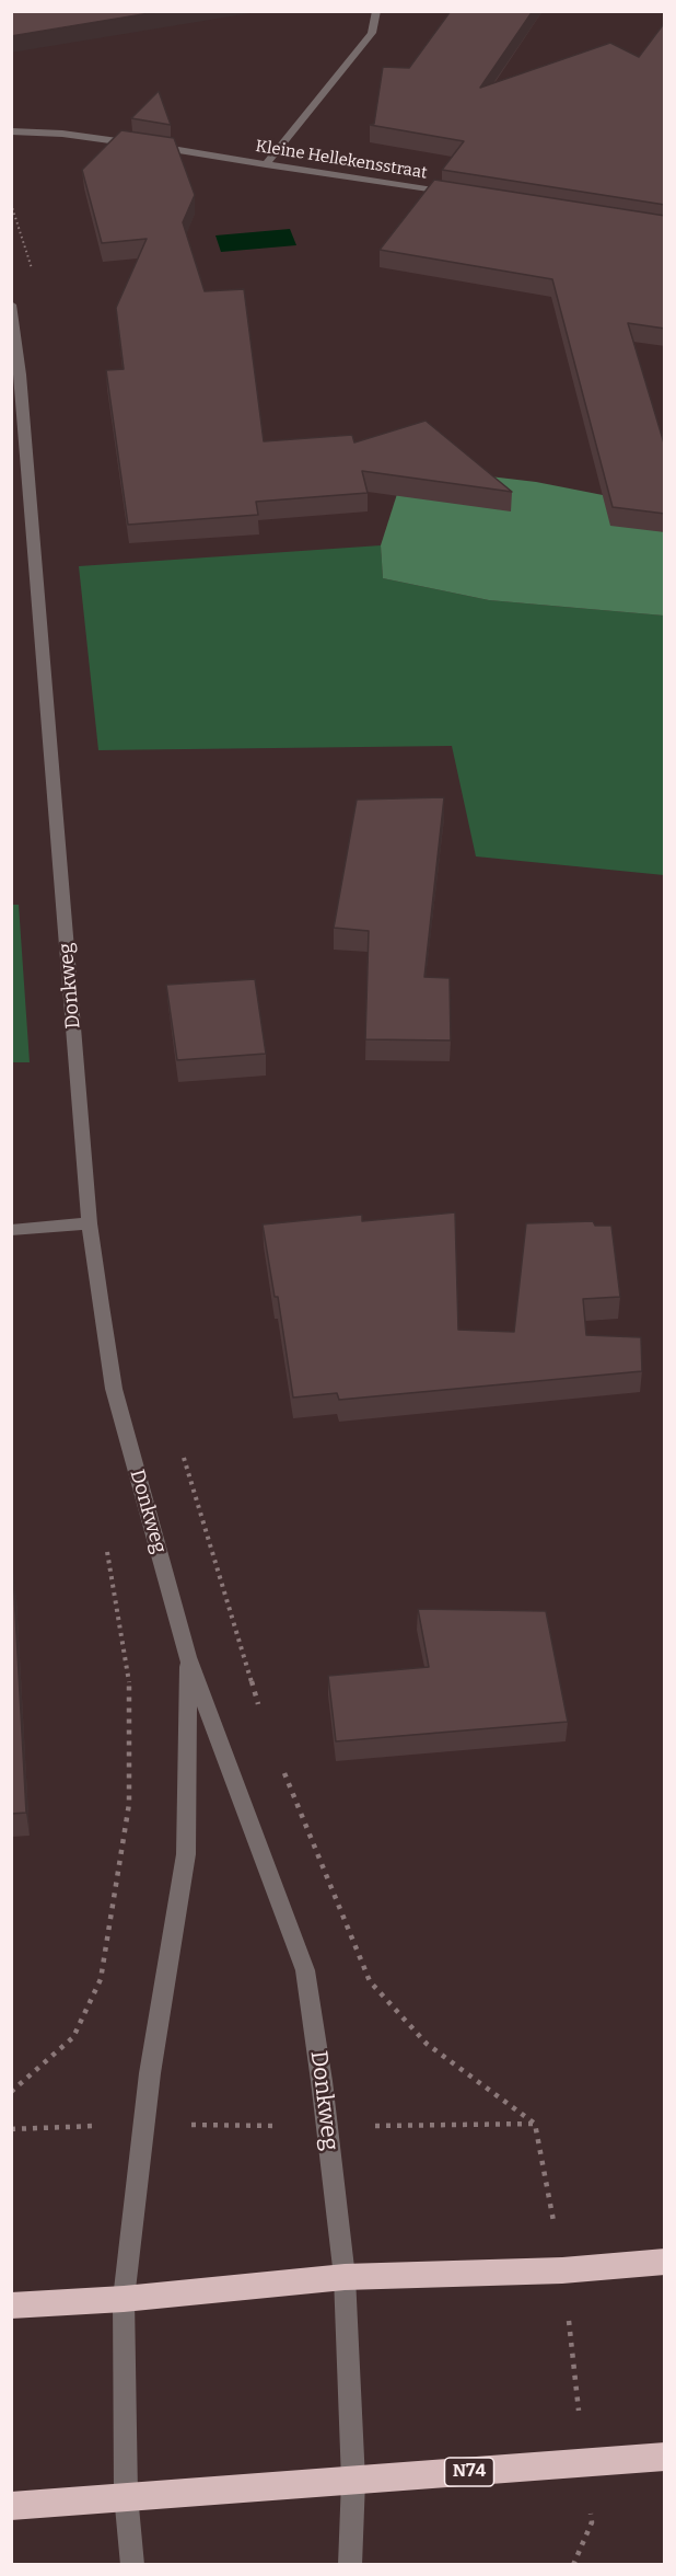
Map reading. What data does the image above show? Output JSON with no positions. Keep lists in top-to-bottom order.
{
  "streets": {
    "highway": ["N74"],
    "street": ["Kleine Hellekensstraat", "Donkweg"]
  },
  "crossings": [
    ["Donkweg", "N74"]
  ]
}
